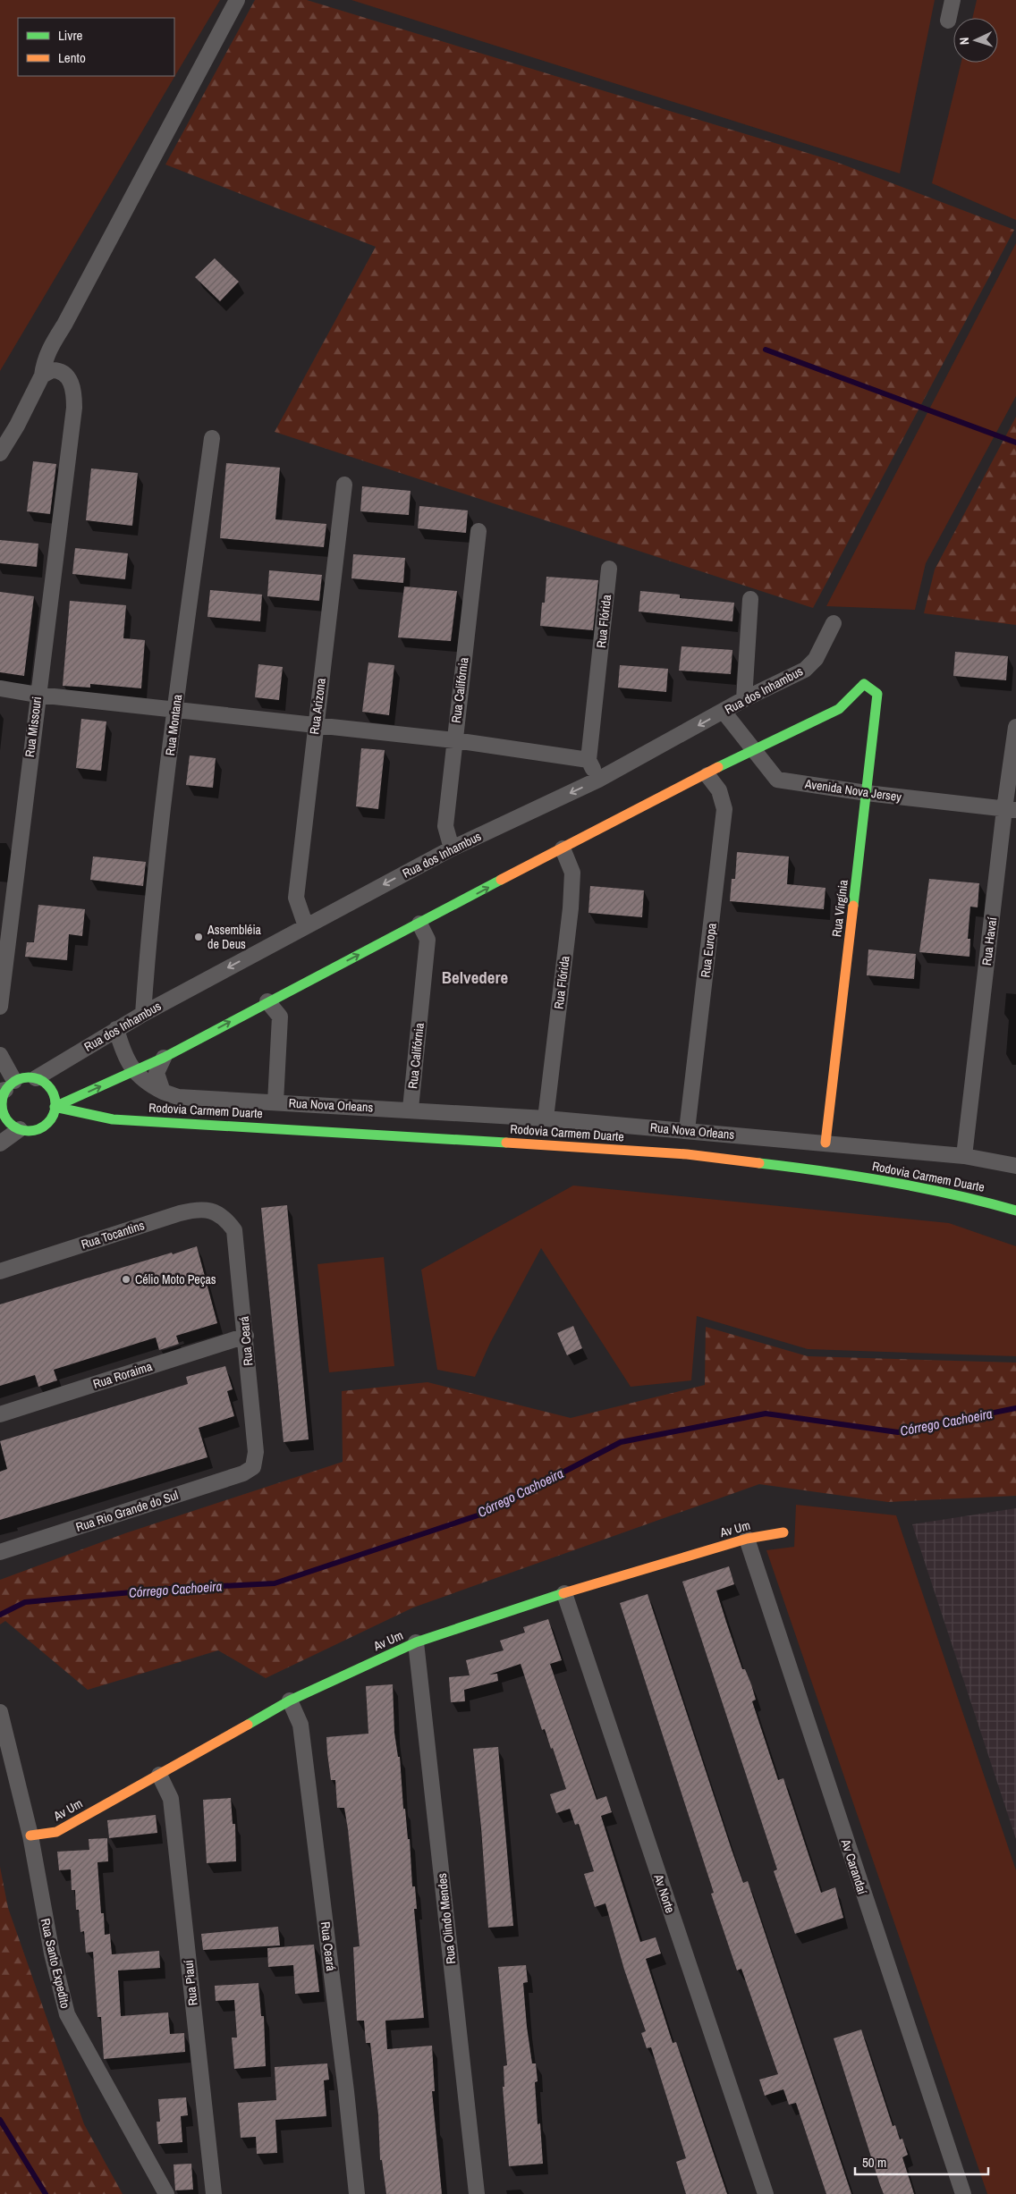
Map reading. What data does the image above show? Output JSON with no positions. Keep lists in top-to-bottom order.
{
  "streets": {
    "street": [
      "Rua Flórida",
      "Rua Califórnia",
      "Rua dos Inhambus",
      "Rua Arizona",
      "Rua Montana",
      "Rua Missouri",
      "Avenida Nova Jersey",
      "Rua Virgínia",
      "Rua Havaí",
      "Rua Europa",
      "Rua Nova Orleans",
      "Rodovia Carmem Duarte",
      "Rua Tocantins",
      "Rua Ceará",
      "Rua Roraima",
      "Rua Rio Grande do Sul",
      "Av Um",
      "Av Carandaí",
      "Av Norte",
      "Rua Olindo Mendes",
      "Rua Santo Expedito",
      "Rua Piauí"
    ]
  },
  "crossings": [
    ["Rua Flórida", "Rua Nova Orleans"],
    ["Rua Califórnia", "Rua dos Inhambus"],
    ["Rua Califórnia", "Rua Nova Orleans"],
    ["Rua dos Inhambus", "Rua Arizona"],
    ["Rua dos Inhambus", "Rua Montana"],
    ["Rua dos Inhambus", "Avenida Nova Jersey"],
    ["Rua dos Inhambus", "Rodovia Carmem Duarte"],
    ["Avenida Nova Jersey", "Rua Virgínia"],
    ["Avenida Nova Jersey", "Rua Havaí"],
    ["Rua Virgínia", "Rua Nova Orleans"],
    ["Rua Havaí", "Rua Nova Orleans"],
    ["Rua Europa", "Rua Nova Orleans"],
    ["Rua Tocantins", "Rua Ceará"],
    ["Rua Ceará", "Rua Roraima"],
    ["Rua Ceará", "Rua Rio Grande do Sul"],
    ["Rua Ceará", "Av Um"],
    ["Av Um", "Av Carandaí"],
    ["Av Um", "Av Norte"],
    ["Av Um", "Rua Olindo Mendes"],
    ["Av Um", "Rua Santo Expedito"],
    ["Av Um", "Rua Piauí"]
  ],
  "districts": ["Belvedere"],
  "water": ["Córrego Cachoeira"],
  "places": ["Assembléia de Deus", "Célio Moto Peças"],
  "legend": ["Livre", "Lento"],
  "scale_bar": "50 m",
  "north": "left"
}
